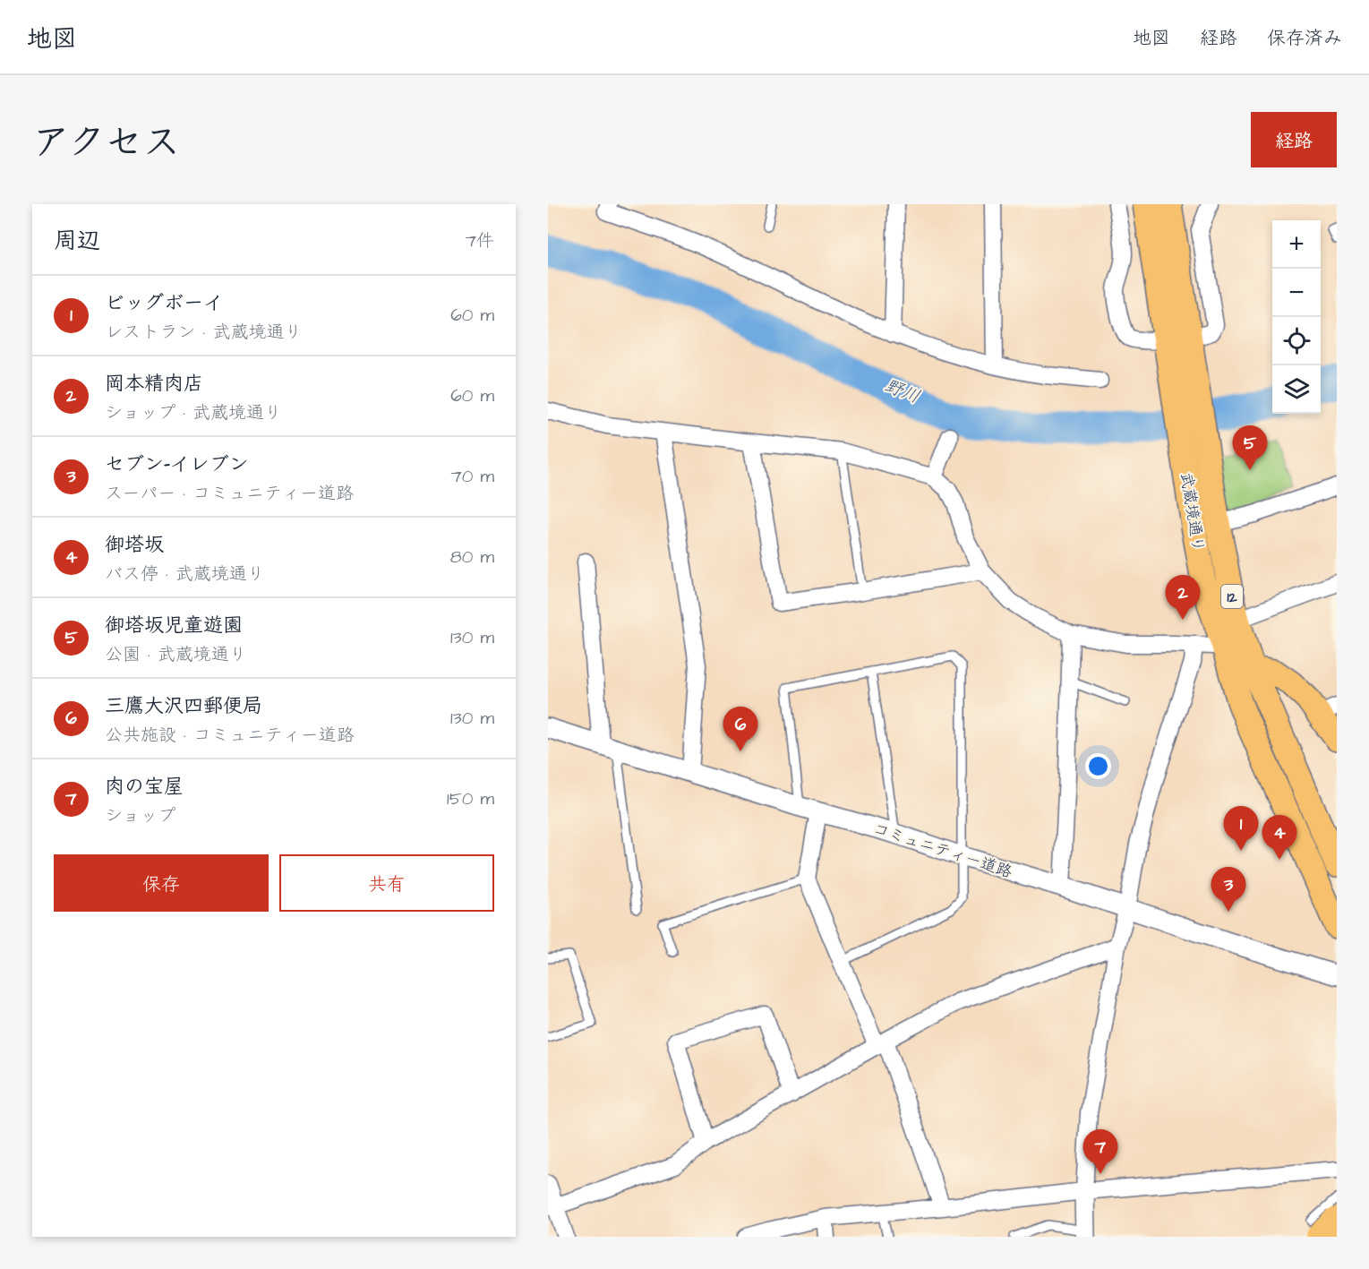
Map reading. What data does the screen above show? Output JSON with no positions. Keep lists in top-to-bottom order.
{
  "streets": {
    "main road": ["武蔵境通り", "12"],
    "street": ["コミュニティー道路"]
  },
  "water": ["野川"],
  "page": {
    "header": "地図",
    "nav": ["地図", "経路", "保存済み"],
    "title": "アクセス",
    "buttons": [
      "経路",
      ["保存", "共有"]
    ],
    "heading": ["周辺", "7件"],
    "map_buttons": ["+", "−"],
    "list": [
      {
        "mark": "1",
        "name": "ビッグボーイ",
        "note": "レストラン · 武蔵境通り",
        "value": "60 m"
      },
      {
        "mark": "2",
        "name": "岡本精肉店",
        "note": "ショップ · 武蔵境通り",
        "value": "60 m"
      },
      {
        "mark": "3",
        "name": "セブン-イレブン",
        "note": "スーパー · コミュニティー道路",
        "value": "70 m"
      },
      {
        "mark": "4",
        "name": "御塔坂",
        "note": "バス停 · 武蔵境通り",
        "value": "80 m"
      },
      {
        "mark": "5",
        "name": "御塔坂児童遊園",
        "note": "公園 · 武蔵境通り",
        "value": "130 m"
      },
      {
        "mark": "6",
        "name": "三鷹大沢四郵便局",
        "note": "公共施設 · コミュニティー道路",
        "value": "130 m"
      },
      {
        "mark": "7",
        "name": "肉の宝屋",
        "note": "ショップ",
        "value": "150 m"
      }
    ],
    "pins": [
      "5",
      "2",
      "6",
      "1",
      "4",
      "3",
      "7"
    ]
  }
}
